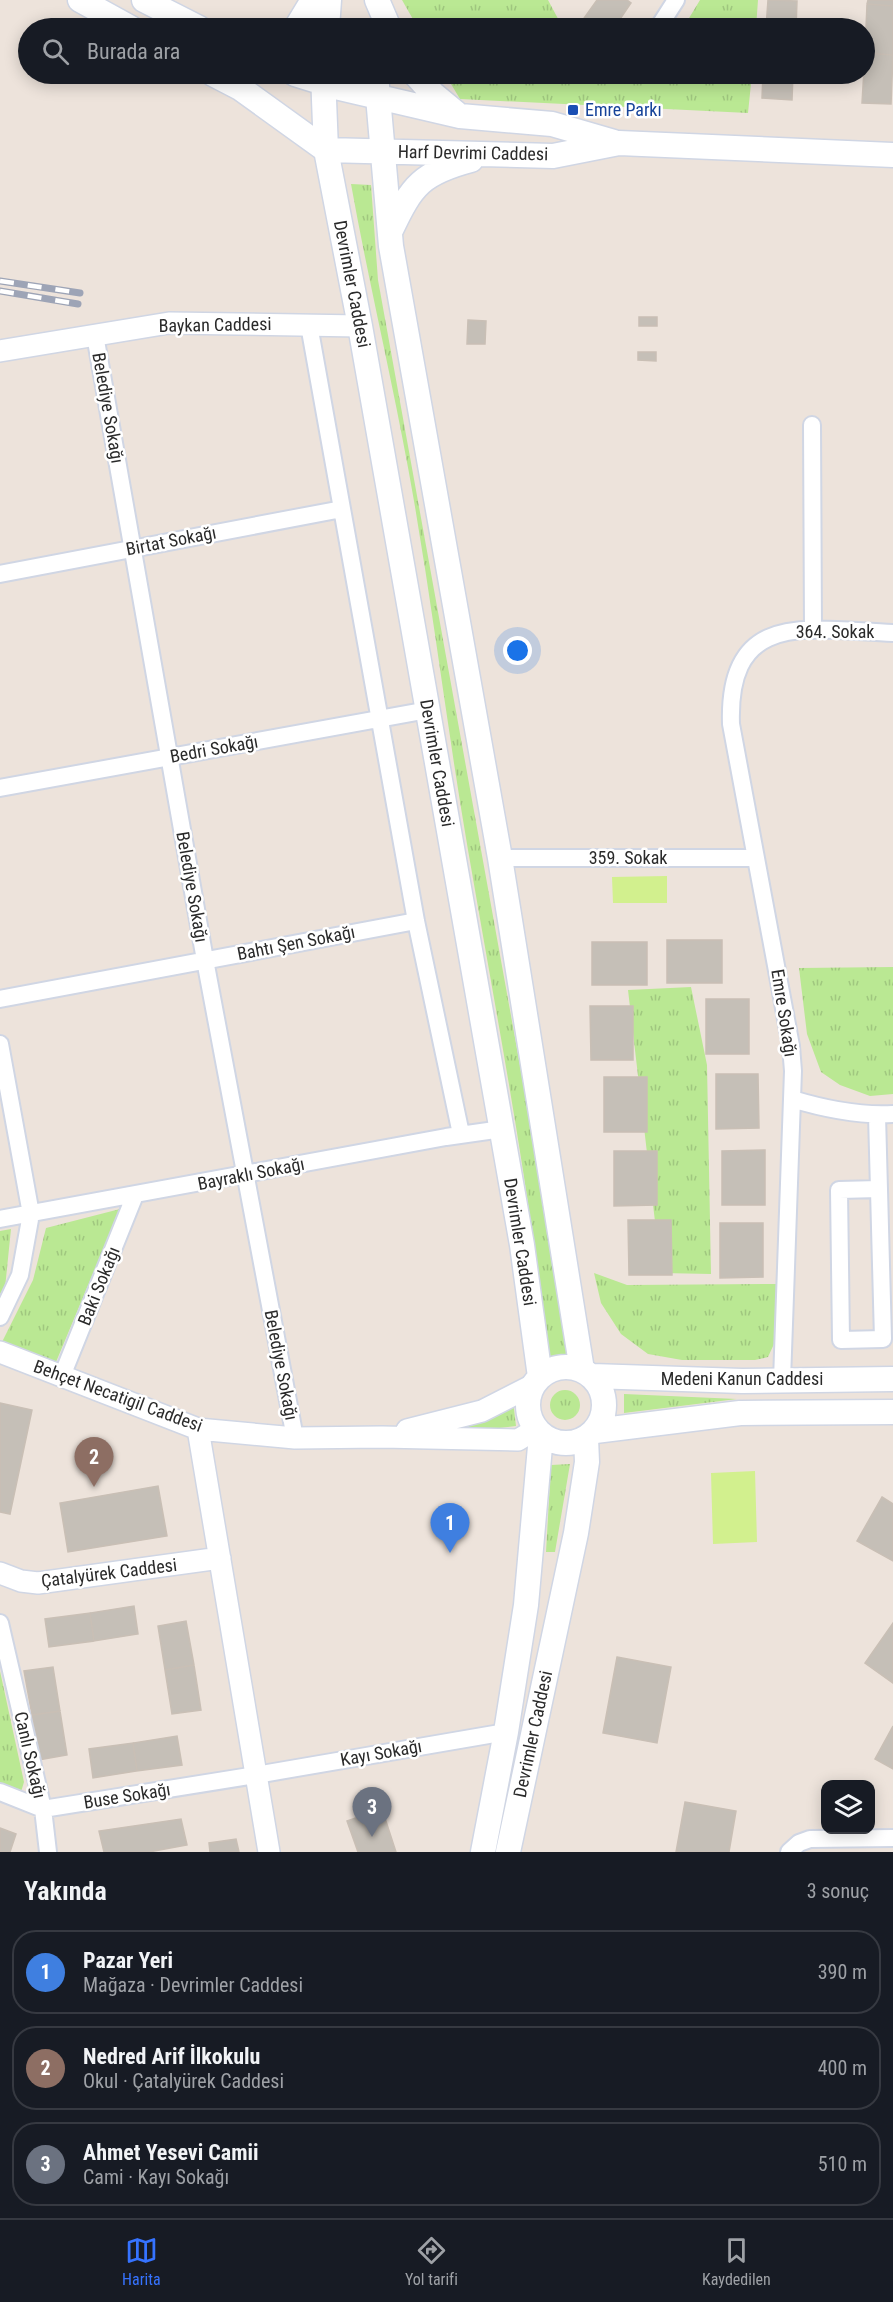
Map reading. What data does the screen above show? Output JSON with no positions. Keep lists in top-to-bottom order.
{
  "streets": {
    "main road": ["Harf Devrimi Caddesi", "Devrimler Caddesi", "Medeni Kanun Caddesi"],
    "street": [
      "Baykan Caddesi",
      "Belediye Sokağı",
      "Birtat Sokağı",
      "364. Sokak",
      "Bedri Sokağı",
      "359. Sokak",
      "Bahtı Şen Sokağı",
      "Emre Sokağı",
      "Bayraklı Sokağı",
      "Baki Sokağı",
      "Behçet Necatigil Caddesi",
      "Çatalyürek Caddesi",
      "Kayı Sokağı",
      "Canlı Sokağı",
      "Buse Sokağı"
    ]
  },
  "crossings": [
    ["Harf Devrimi Caddesi", "Devrimler Caddesi"],
    ["Devrimler Caddesi", "Baykan Caddesi"],
    ["Devrimler Caddesi", "Bedri Sokağı"],
    ["Devrimler Caddesi", "Bayraklı Sokağı"],
    ["Devrimler Caddesi", "Medeni Kanun Caddesi"],
    ["Devrimler Caddesi", "Behçet Necatigil Caddesi"],
    ["Devrimler Caddesi", "Kayı Sokağı"],
    ["Baykan Caddesi", "Belediye Sokağı"],
    ["Belediye Sokağı", "Birtat Sokağı"],
    ["Belediye Sokağı", "Bedri Sokağı"],
    ["Belediye Sokağı", "Bahtı Şen Sokağı"],
    ["Belediye Sokağı", "Bayraklı Sokağı"],
    ["Belediye Sokağı", "Behçet Necatigil Caddesi"],
    ["364. Sokak", "Emre Sokağı"],
    ["359. Sokak", "Emre Sokağı"],
    ["Emre Sokağı", "Medeni Kanun Caddesi"],
    ["Bayraklı Sokağı", "Baki Sokağı"],
    ["Baki Sokağı", "Behçet Necatigil Caddesi"],
    ["Medeni Kanun Caddesi", "Behçet Necatigil Caddesi"],
    ["Kayı Sokağı", "Buse Sokağı"],
    ["Canlı Sokağı", "Buse Sokağı"]
  ],
  "places": {
    "transit": ["Emre Parkı"]
  },
  "page": {
    "search": "Burada ara",
    "pins": ["2", "1", "3"],
    "heading": ["Yakında", "3 sonuç"],
    "list": [
      {
        "mark": "1",
        "name": "Pazar Yeri",
        "note": "Mağaza · Devrimler Caddesi",
        "value": "390 m"
      },
      {
        "mark": "2",
        "name": "Nedred Arif İlkokulu",
        "note": "Okul · Çatalyürek Caddesi",
        "value": "400 m"
      },
      {
        "mark": "3",
        "name": "Ahmet Yesevi Camii",
        "note": "Cami · Kayı Sokağı",
        "value": "510 m"
      }
    ],
    "nav": ["Harita", "Yol tarifi", "Kaydedilen"]
  }
}
